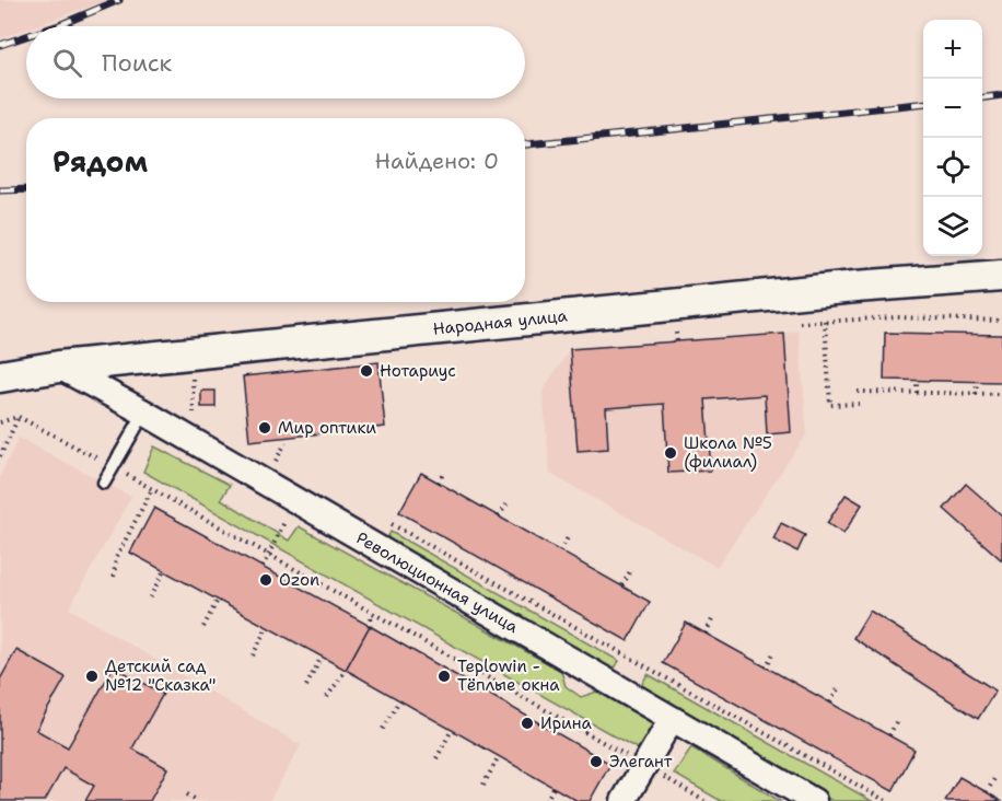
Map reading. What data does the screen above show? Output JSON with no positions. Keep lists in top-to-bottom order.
{
  "streets": {
    "street": ["Народная улица", "Революционная улица"]
  },
  "crossings": [
    ["Народная улица", "Революционная улица"]
  ],
  "places": [
    "Нотариус",
    "Мир оптики",
    "Школа №5 (филиал)",
    "Ozon",
    "Детский сад №12 \"Сказка\"",
    "Teplowin - Тёплые окна",
    "Ирина",
    "Элегант"
  ],
  "page": {
    "map_buttons": ["+", "−"],
    "search": "Поиск",
    "heading": ["Рядом", "Найдено: 0"]
  }
}
